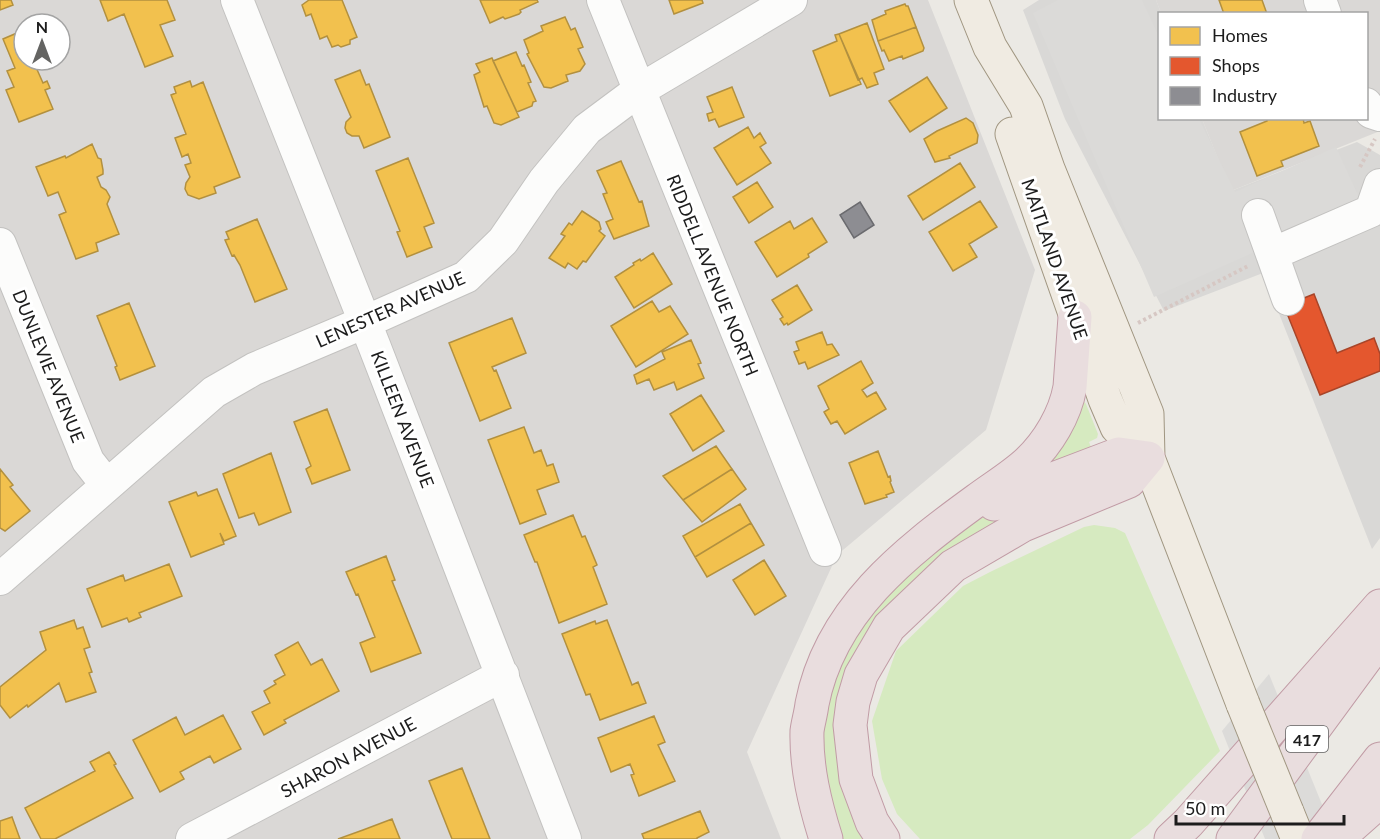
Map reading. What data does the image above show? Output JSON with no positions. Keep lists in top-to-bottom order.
{
  "streets": {
    "highway": ["417"],
    "main road": ["MAITLAND AVENUE"],
    "street": [
      "RIDDELL AVENUE NORTH",
      "LENESTER AVENUE",
      "DUNLEVIE AVENUE",
      "KILLEEN AVENUE",
      "SHARON AVENUE"
    ]
  },
  "crossings": [
    ["RIDDELL AVENUE NORTH", "LENESTER AVENUE"],
    ["LENESTER AVENUE", "DUNLEVIE AVENUE"],
    ["LENESTER AVENUE", "KILLEEN AVENUE"],
    ["KILLEEN AVENUE", "SHARON AVENUE"]
  ],
  "legend": ["Homes", "Shops", "Industry"],
  "scale_bar": "50 m",
  "north": "top"
}
